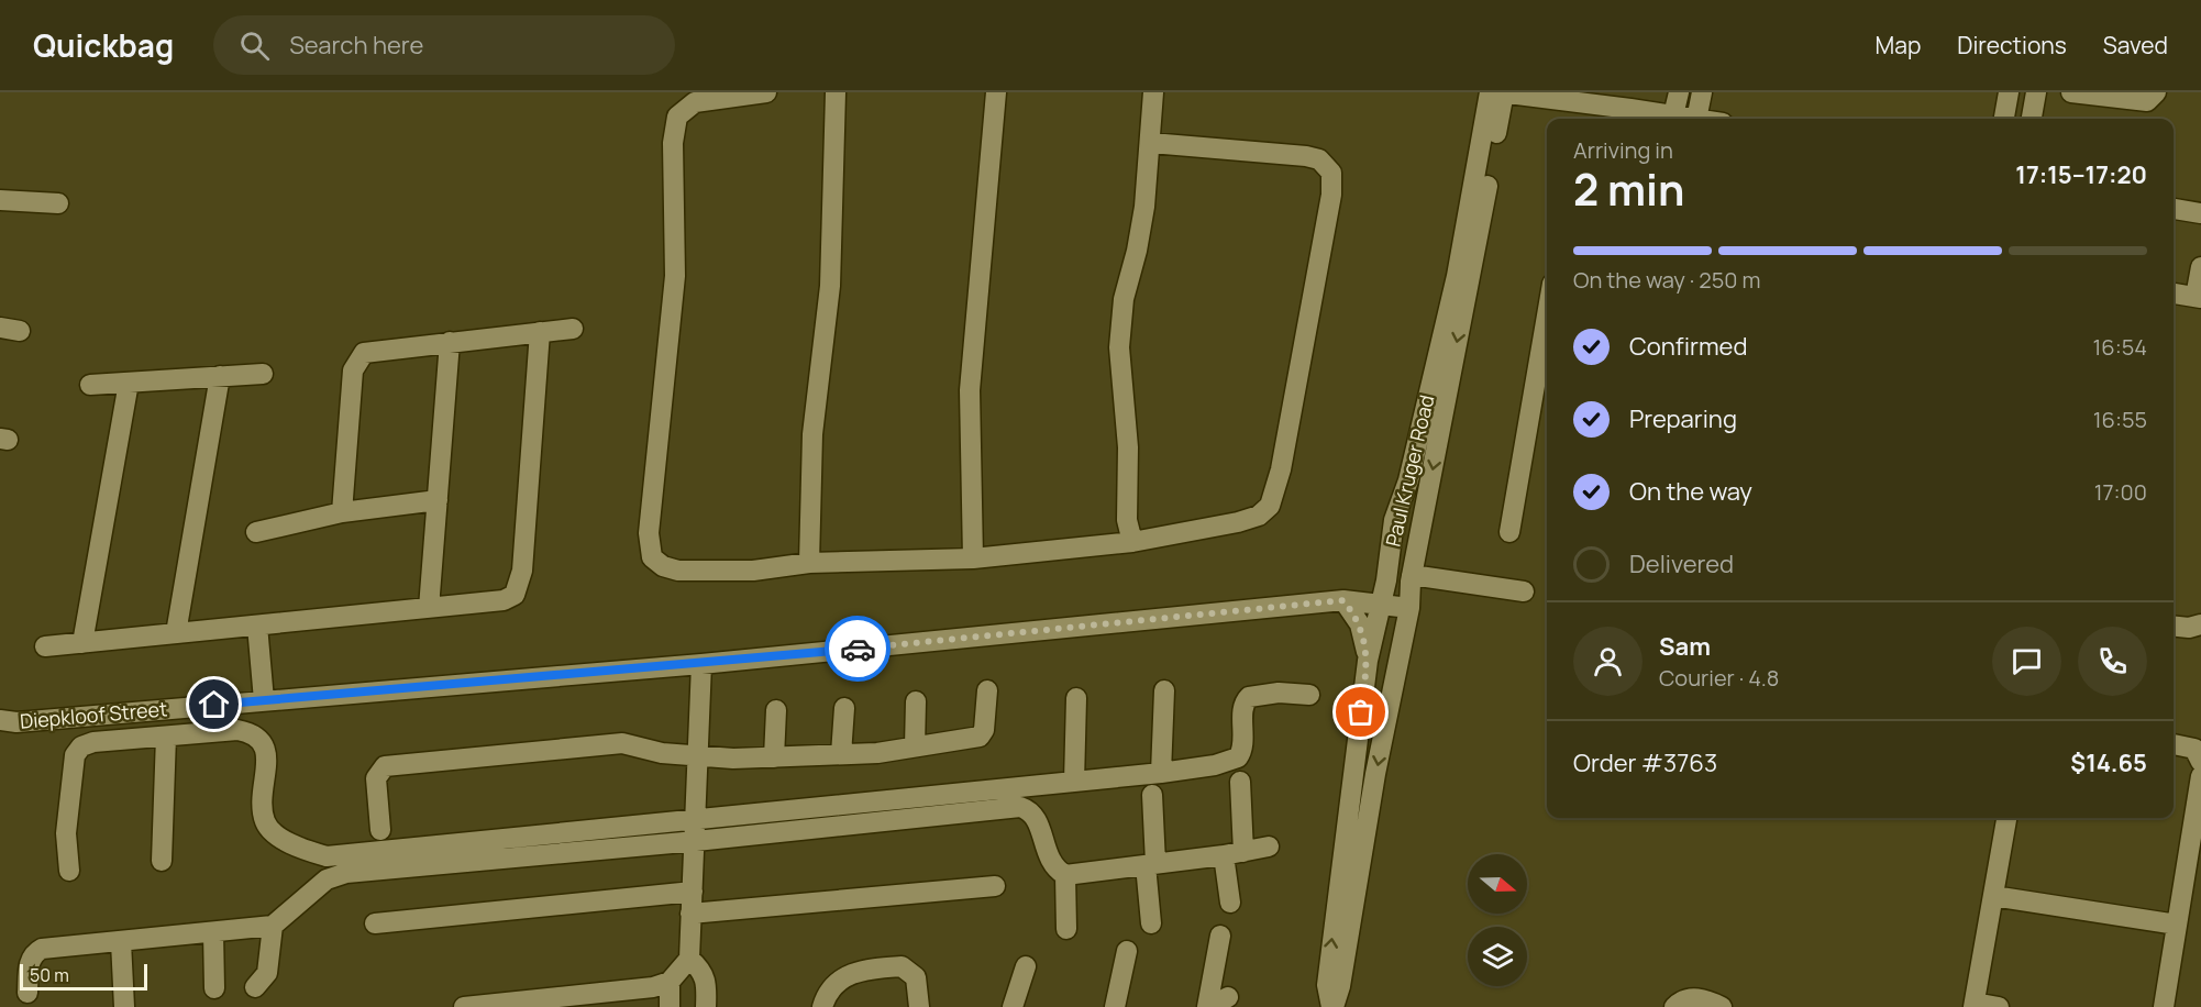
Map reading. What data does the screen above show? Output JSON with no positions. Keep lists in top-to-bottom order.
{
  "streets": {
    "street": ["Paul Kruger Road", "Diepkloof Street"]
  },
  "crossings": [
    ["Paul Kruger Road", "Diepkloof Street"]
  ],
  "scale_bar": "50 m",
  "north": "right",
  "page": {
    "header": "Quickbag",
    "search": "Search here",
    "nav": ["Map", "Directions", "Saved"],
    "heading": ["2 min", "Arriving in", "17:15–17:20"],
    "panel": [
      "Sam",
      "Courier · 4.8",
      "Order #3763",
      "$14.65"
    ],
    "bar": "On the way · 250 m",
    "list": [
      ["Confirmed", "16:54"],
      ["Preparing", "16:55"],
      ["On the way", "17:00"],
      "Delivered"
    ],
    "scale": "50 m"
  }
}
